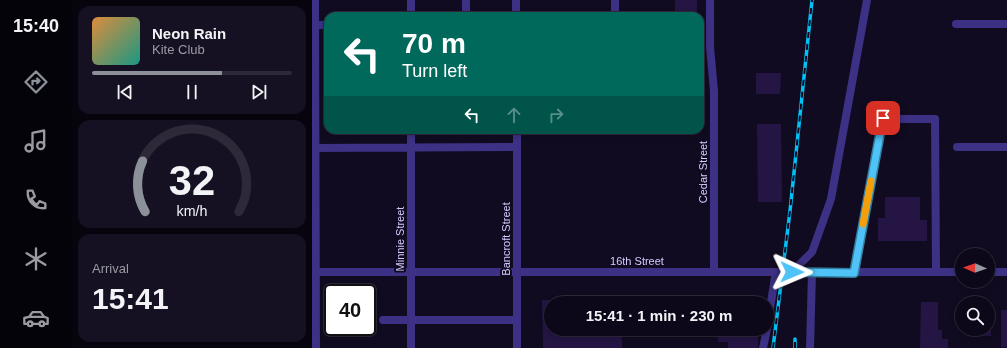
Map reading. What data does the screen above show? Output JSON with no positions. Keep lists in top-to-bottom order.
{
  "streets": {
    "street": [
      "Cedar Street",
      "Minnie Street",
      "Bancroft Street",
      "16th Street"
    ]
  },
  "crossings": [
    ["Cedar Street", "16th Street"],
    ["Minnie Street", "16th Street"],
    ["Bancroft Street", "16th Street"]
  ],
  "north": "left",
  "page": {
    "tabs": "15:40",
    "turn": ["70 m", "Turn left"],
    "song": ["Neon Rain", "Kite Club"],
    "tile": ["Arrival", "15:41"],
    "limit": "40",
    "trip": "15:41 · 1 min · 230 m",
    "gauge": ["32", "km/h"]
  }
}
